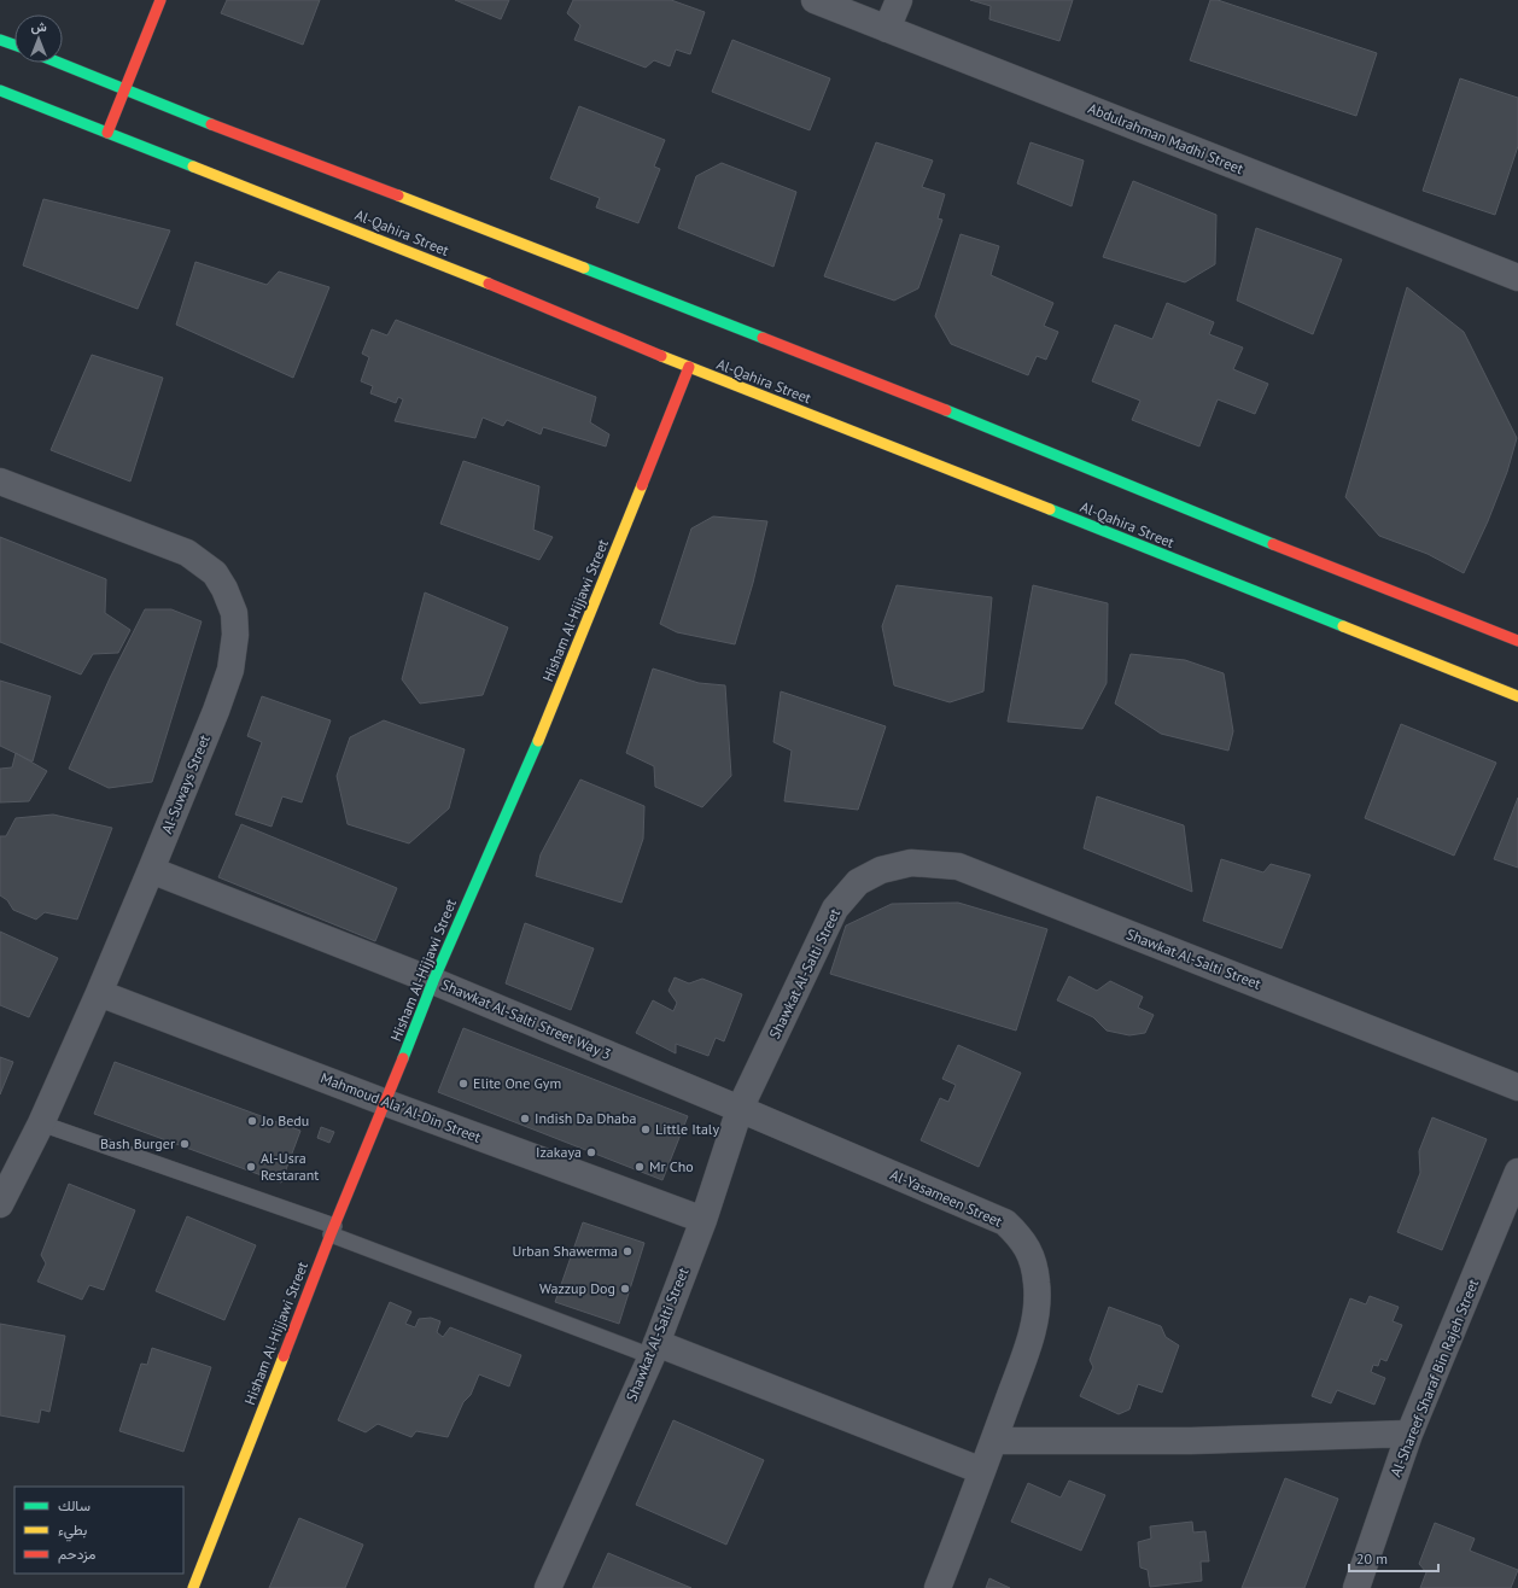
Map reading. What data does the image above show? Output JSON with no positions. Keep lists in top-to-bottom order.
{
  "streets": {
    "main road": ["Al-Qahira Street", "Hisham Al-Hijjawi Street"],
    "street": [
      "Abdulrahman Madhi Street",
      "Al-Suways Street",
      "Shawkat Al-Salti Street",
      "Shawkat Al-Salti Street Way 3",
      "Mahmoud Ala’ Al-Din Street",
      "Al-Yasameen Street",
      "Al-Shareef Sharaf Bin Rajeh Street"
    ]
  },
  "crossings": [
    ["Al-Qahira Street", "Hisham Al-Hijjawi Street"],
    ["Hisham Al-Hijjawi Street", "Shawkat Al-Salti Street Way 3"],
    ["Hisham Al-Hijjawi Street", "Mahmoud Ala’ Al-Din Street"],
    ["Al-Suways Street", "Shawkat Al-Salti Street Way 3"],
    ["Al-Suways Street", "Mahmoud Ala’ Al-Din Street"],
    ["Shawkat Al-Salti Street", "Shawkat Al-Salti Street Way 3"],
    ["Shawkat Al-Salti Street", "Mahmoud Ala’ Al-Din Street"],
    ["Shawkat Al-Salti Street", "Al-Yasameen Street"],
    ["Shawkat Al-Salti Street Way 3", "Al-Yasameen Street"]
  ],
  "places": [
    "Elite One Gym",
    "Indish Da Dhaba",
    "Jo Bedu",
    "Little Italy",
    "Bash Burger",
    "Izakaya",
    "Al-Usra Restarant",
    "Mr Cho",
    "Urban Shawerma",
    "Wazzup Dog"
  ],
  "legend": ["سالك", "بطيء", "مزدحم"],
  "scale_bar": "20 m",
  "north": "top"
}
